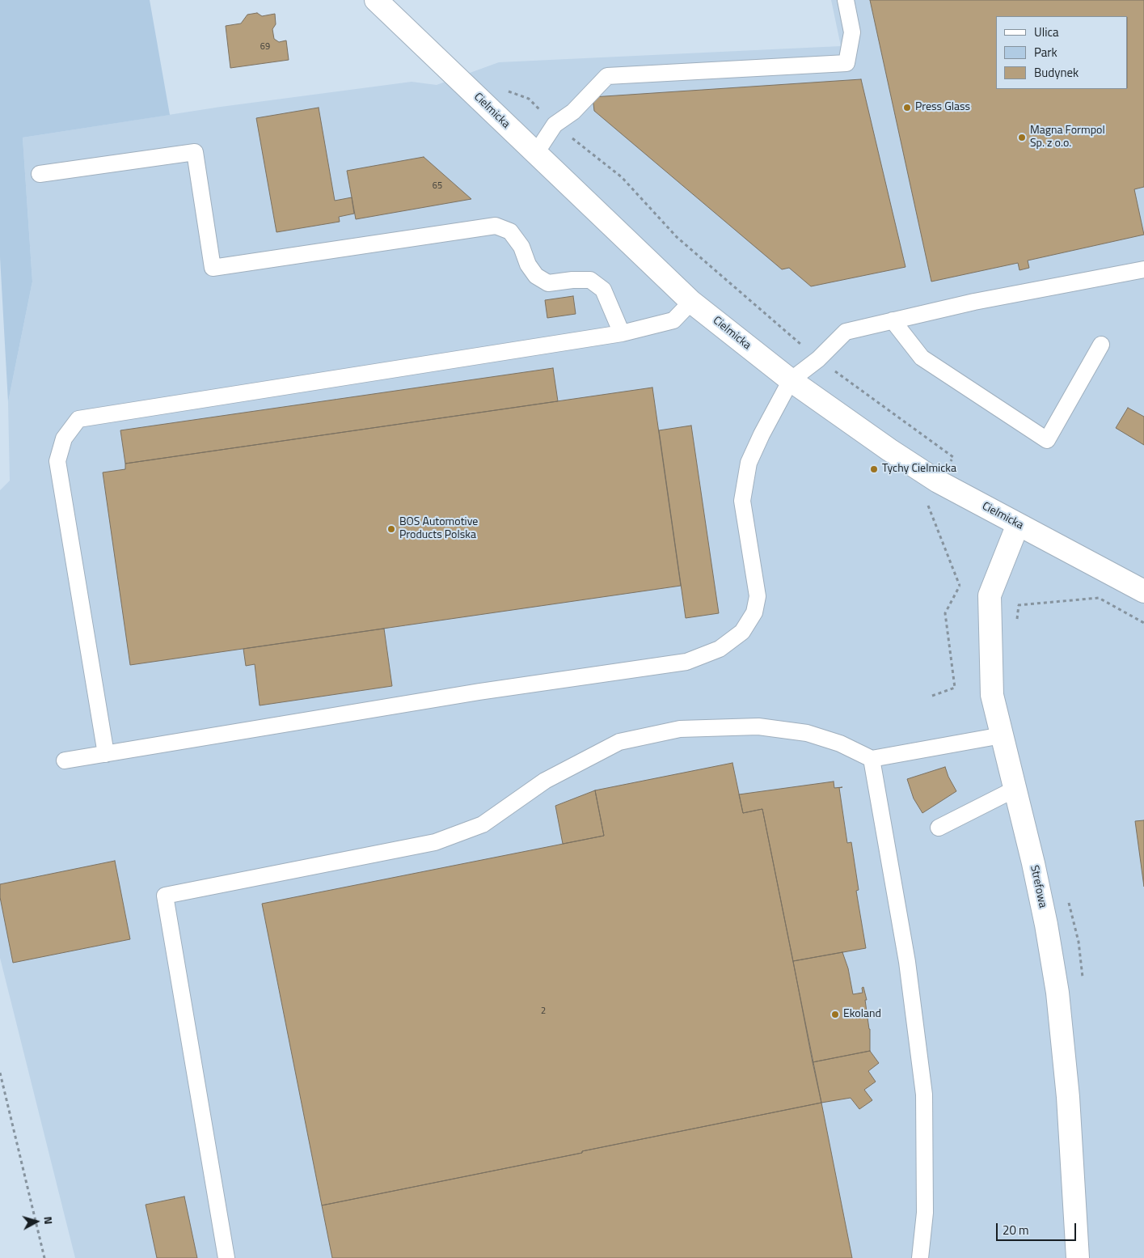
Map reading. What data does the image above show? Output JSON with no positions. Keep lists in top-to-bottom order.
{
  "streets": {
    "street": ["Cielmicka", "Strefowa"]
  },
  "crossings": [
    ["Cielmicka", "Strefowa"]
  ],
  "places": [
    "Press Glass",
    "Magna Formpol Sp. z o.o.",
    "Tychy Cielmicka",
    "BOS Automotive Products Polska",
    "Ekoland"
  ],
  "house_numbers": ["69", "65", "2"],
  "legend": ["Ulica", "Park", "Budynek"],
  "scale_bar": "20 m",
  "north": "right"
}
